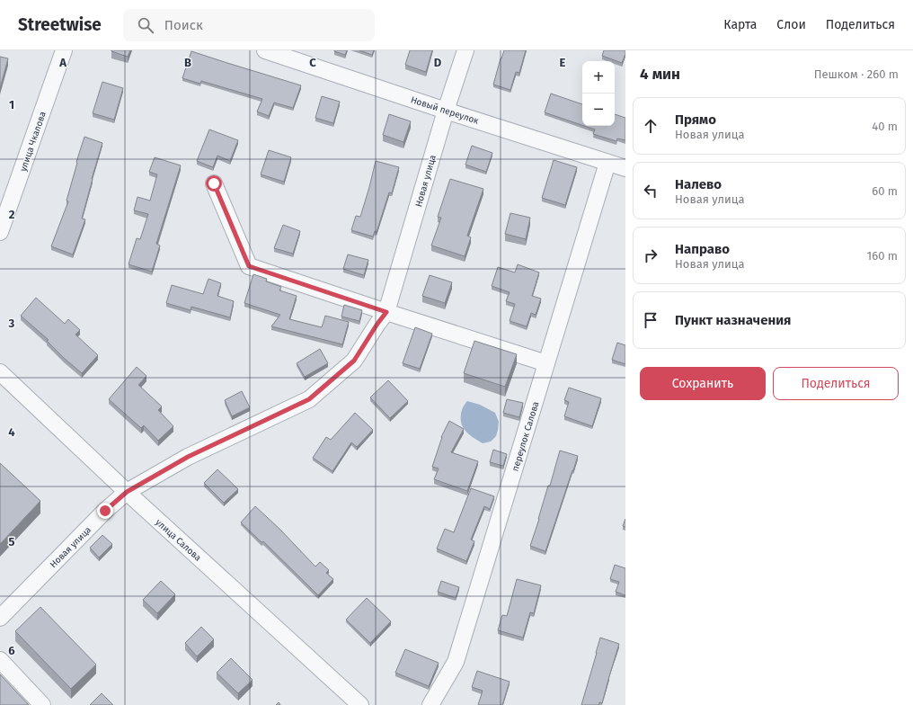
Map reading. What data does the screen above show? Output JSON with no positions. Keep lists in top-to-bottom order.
{
  "streets": {
    "street": [
      "Новый переулок",
      "улица Чкалова",
      "Новая улица",
      "переулок Салова",
      "улица Салова"
    ]
  },
  "crossings": [
    ["Новый переулок", "Новая улица"],
    ["Новый переулок", "переулок Салова"],
    ["Новая улица", "улица Салова"]
  ],
  "page": {
    "header": "Streetwise",
    "search": "Поиск",
    "nav": ["Карта", "Слои", "Поделиться"],
    "heading": ["4 мин", "Пешком · 260 m"],
    "map_buttons": ["+", "−"],
    "list": [
      ["Прямо", "Новая улица", "40 m"],
      ["Налево", "Новая улица", "60 m"],
      ["Направо", "Новая улица", "160 m"],
      "Пункт назначения"
    ],
    "buttons": ["Сохранить", "Поделиться"]
  },
  "grid": {
    "columns": [
      "A",
      "B",
      "C",
      "D",
      "E"
    ],
    "rows": [
      "1",
      "2",
      "3",
      "4",
      "5",
      "6"
    ]
  }
}
